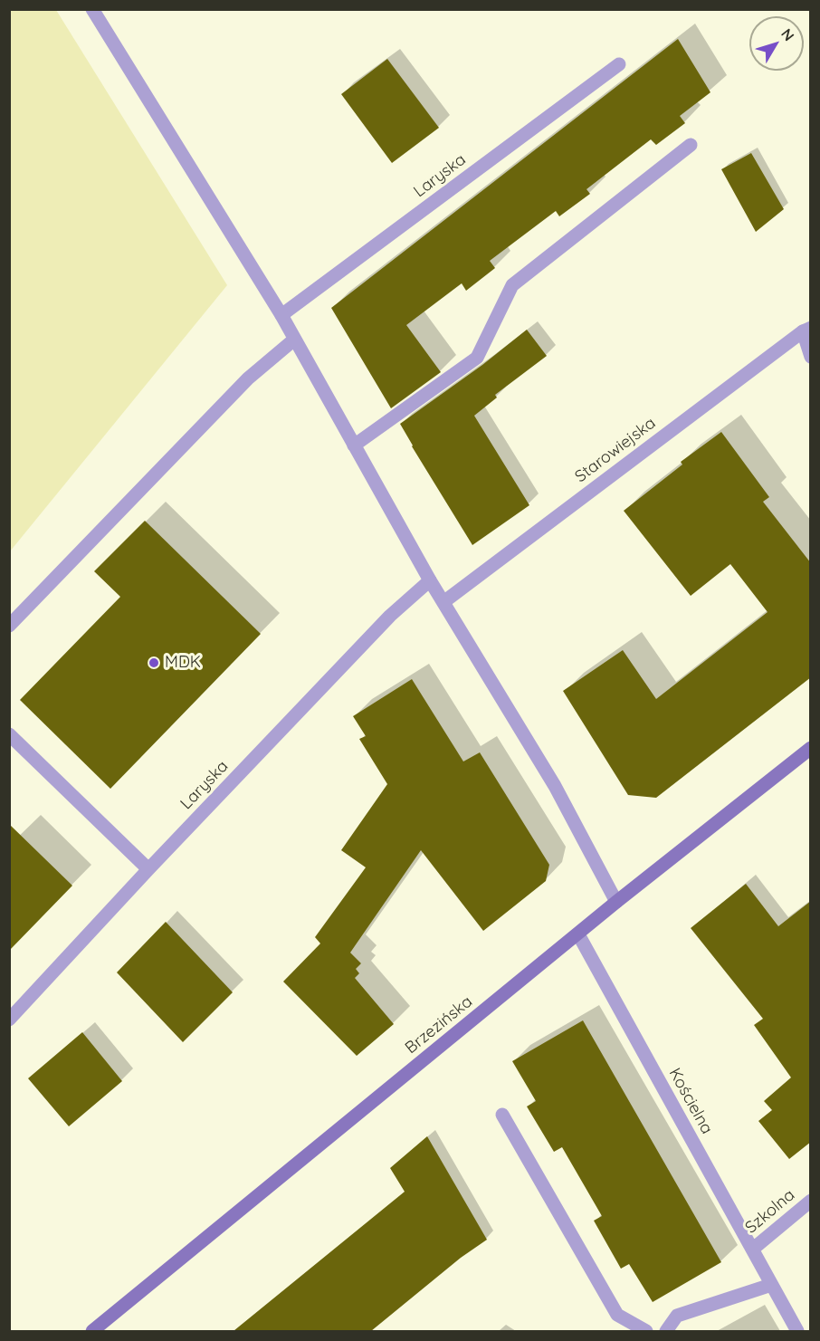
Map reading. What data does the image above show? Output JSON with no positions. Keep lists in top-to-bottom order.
{
  "streets": {
    "main road": ["Brzezińska"],
    "street": [
      "Laryska",
      "Starowiejska",
      "Kościelna",
      "Szkolna"
    ]
  },
  "crossings": [
    ["Brzezińska", "Kościelna"],
    ["Kościelna", "Szkolna"]
  ],
  "places": ["MDK"],
  "north": "top right"
}
